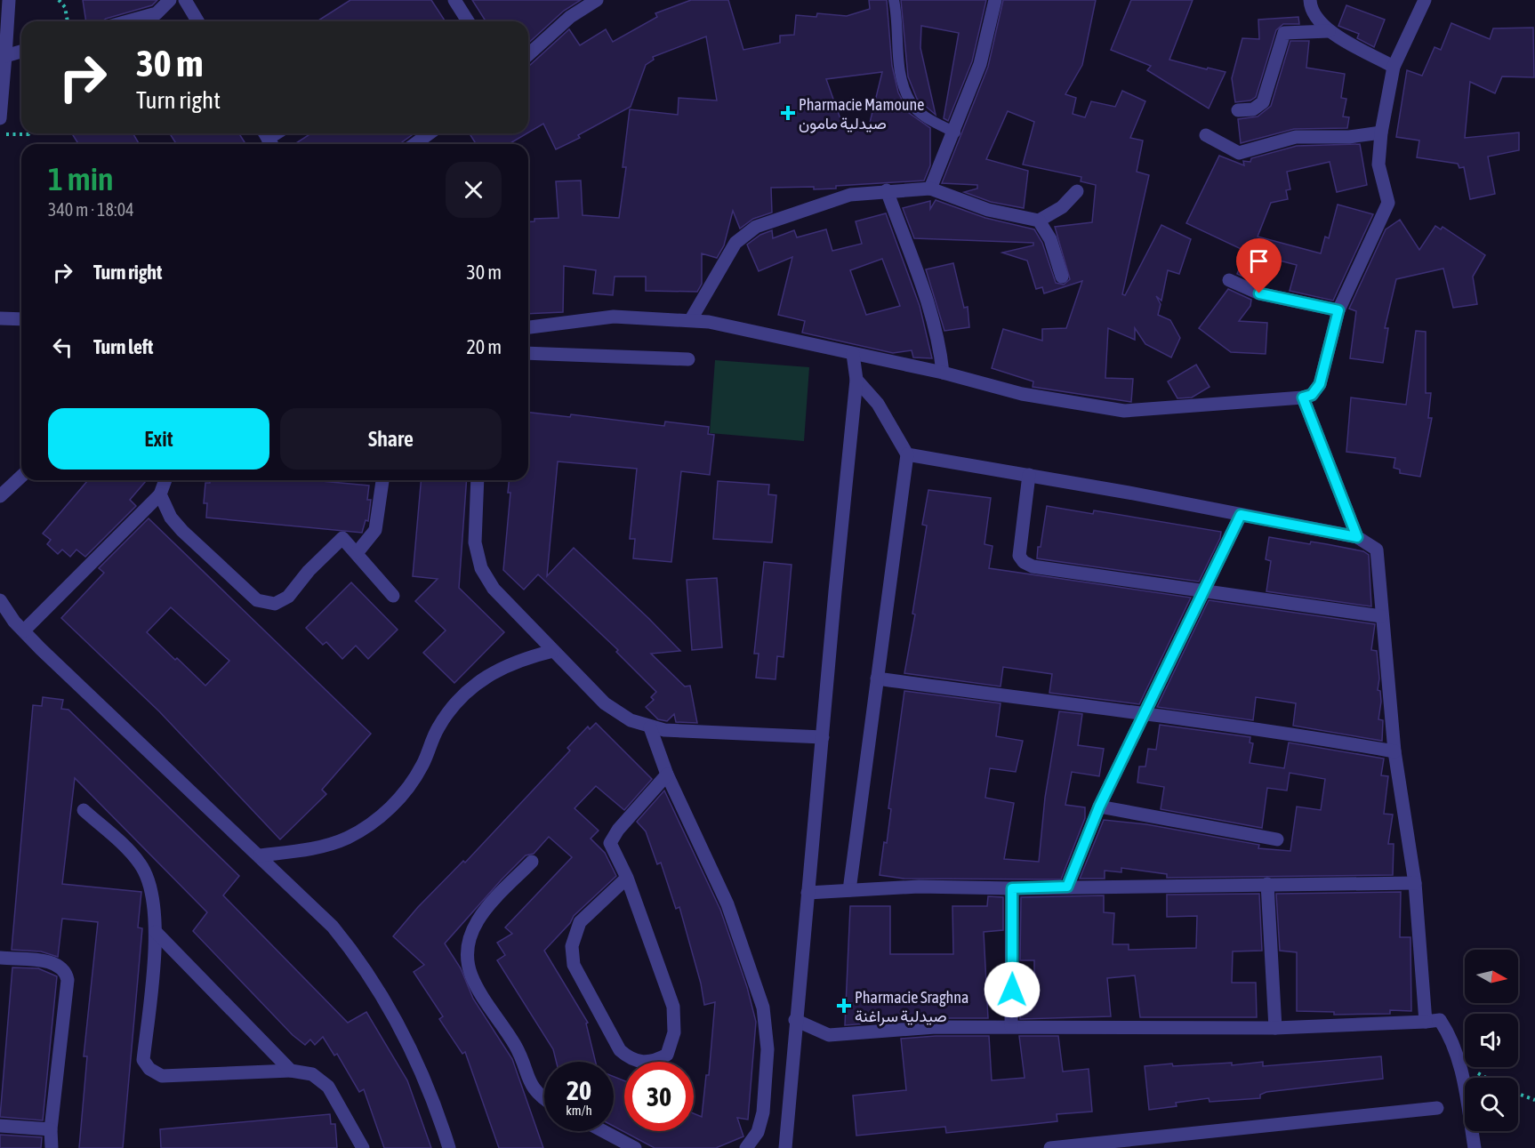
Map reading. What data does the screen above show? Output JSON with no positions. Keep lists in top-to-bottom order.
{
  "places": {
    "health": ["Pharmacie Mamoune صيدلية مامون", "Pharmacie Sraghna صيدلية سراغنة"]
  },
  "north": "right",
  "page": {
    "turn": ["30 m", "Turn right"],
    "heading": ["1 min", "340 m · 18:04"],
    "list": [
      {
        "name": "Turn right",
        "value": "30 m"
      },
      {
        "name": "Turn left",
        "value": "20 m"
      }
    ],
    "buttons": ["Exit", "Share"],
    "speed": "20 km/h",
    "limit": "30"
  }
}
